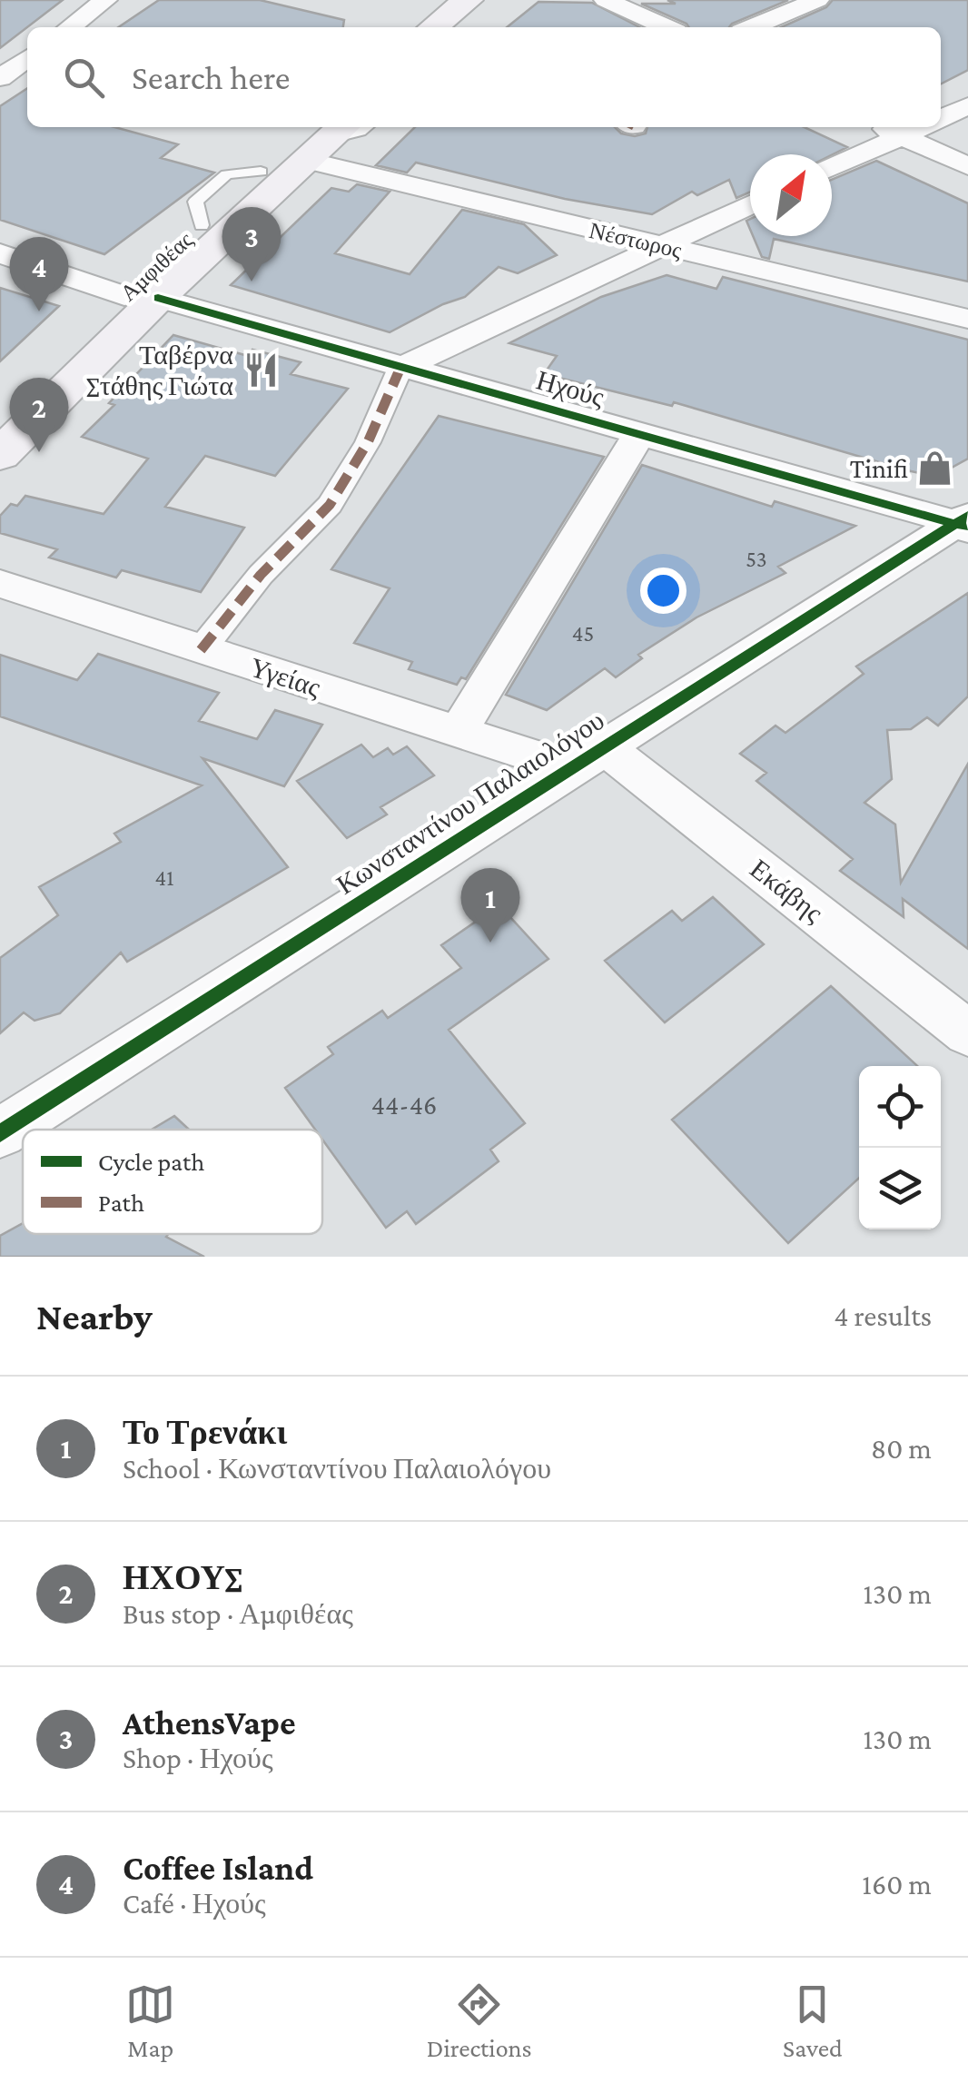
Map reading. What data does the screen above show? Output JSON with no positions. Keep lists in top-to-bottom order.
{
  "streets": {
    "main road": ["Αμφιθέας"],
    "street": [
      "Νέστωρος",
      "Ηχούς",
      "Υγείας",
      "Κωνσταντίνου Παλαιολόγου",
      "Εκάβης"
    ]
  },
  "crossings": [
    ["Νέστωρος", "Αμφιθέας"],
    ["Αμφιθέας", "Ηχούς"],
    ["Ηχούς", "Κωνσταντίνου Παλαιολόγου"],
    ["Υγείας", "Κωνσταντίνου Παλαιολόγου"],
    ["Υγείας", "Εκάβης"],
    ["Κωνσταντίνου Παλαιολόγου", "Εκάβης"]
  ],
  "places": {
    "restaurant": ["Ταβέρνα Στάθης Γιώτα"],
    "shop": ["Tinifi"]
  },
  "house_numbers": [
    "53",
    "45",
    "41",
    "44-46"
  ],
  "legend": ["Cycle path", "Path"],
  "north": "top right",
  "page": {
    "search": "Search here",
    "pins": [
      "3",
      "4",
      "2",
      "1"
    ],
    "heading": ["Nearby", "4 results"],
    "list": [
      {
        "mark": "1",
        "name": "Το Τρενάκι",
        "note": "School · Κωνσταντίνου Παλαιολόγου",
        "value": "80 m"
      },
      {
        "mark": "2",
        "name": "ΗΧΟΥΣ",
        "note": "Bus stop · Αμφιθέας",
        "value": "130 m"
      },
      {
        "mark": "3",
        "name": "AthensVape",
        "note": "Shop · Ηχούς",
        "value": "130 m"
      },
      {
        "mark": "4",
        "name": "Coffee Island",
        "note": "Café · Ηχούς",
        "value": "160 m"
      }
    ],
    "nav": ["Map", "Directions", "Saved"]
  }
}
